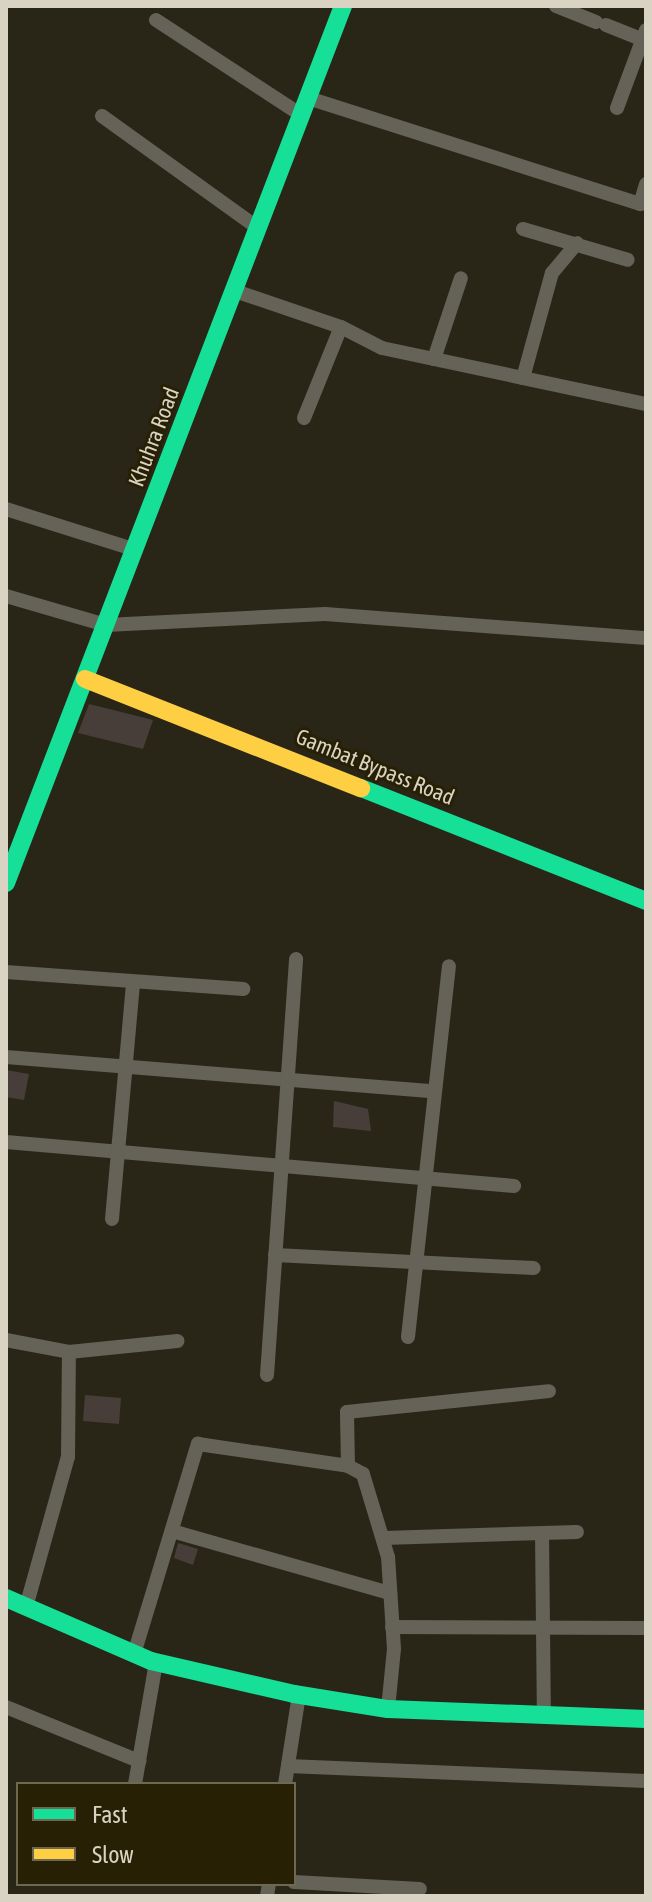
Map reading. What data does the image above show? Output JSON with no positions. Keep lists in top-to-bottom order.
{
  "streets": {
    "street": ["Khuhra Road", "Gambat Bypass Road"]
  },
  "crossings": [
    ["Khuhra Road", "Gambat Bypass Road"]
  ],
  "legend": ["Fast", "Slow"]
}
